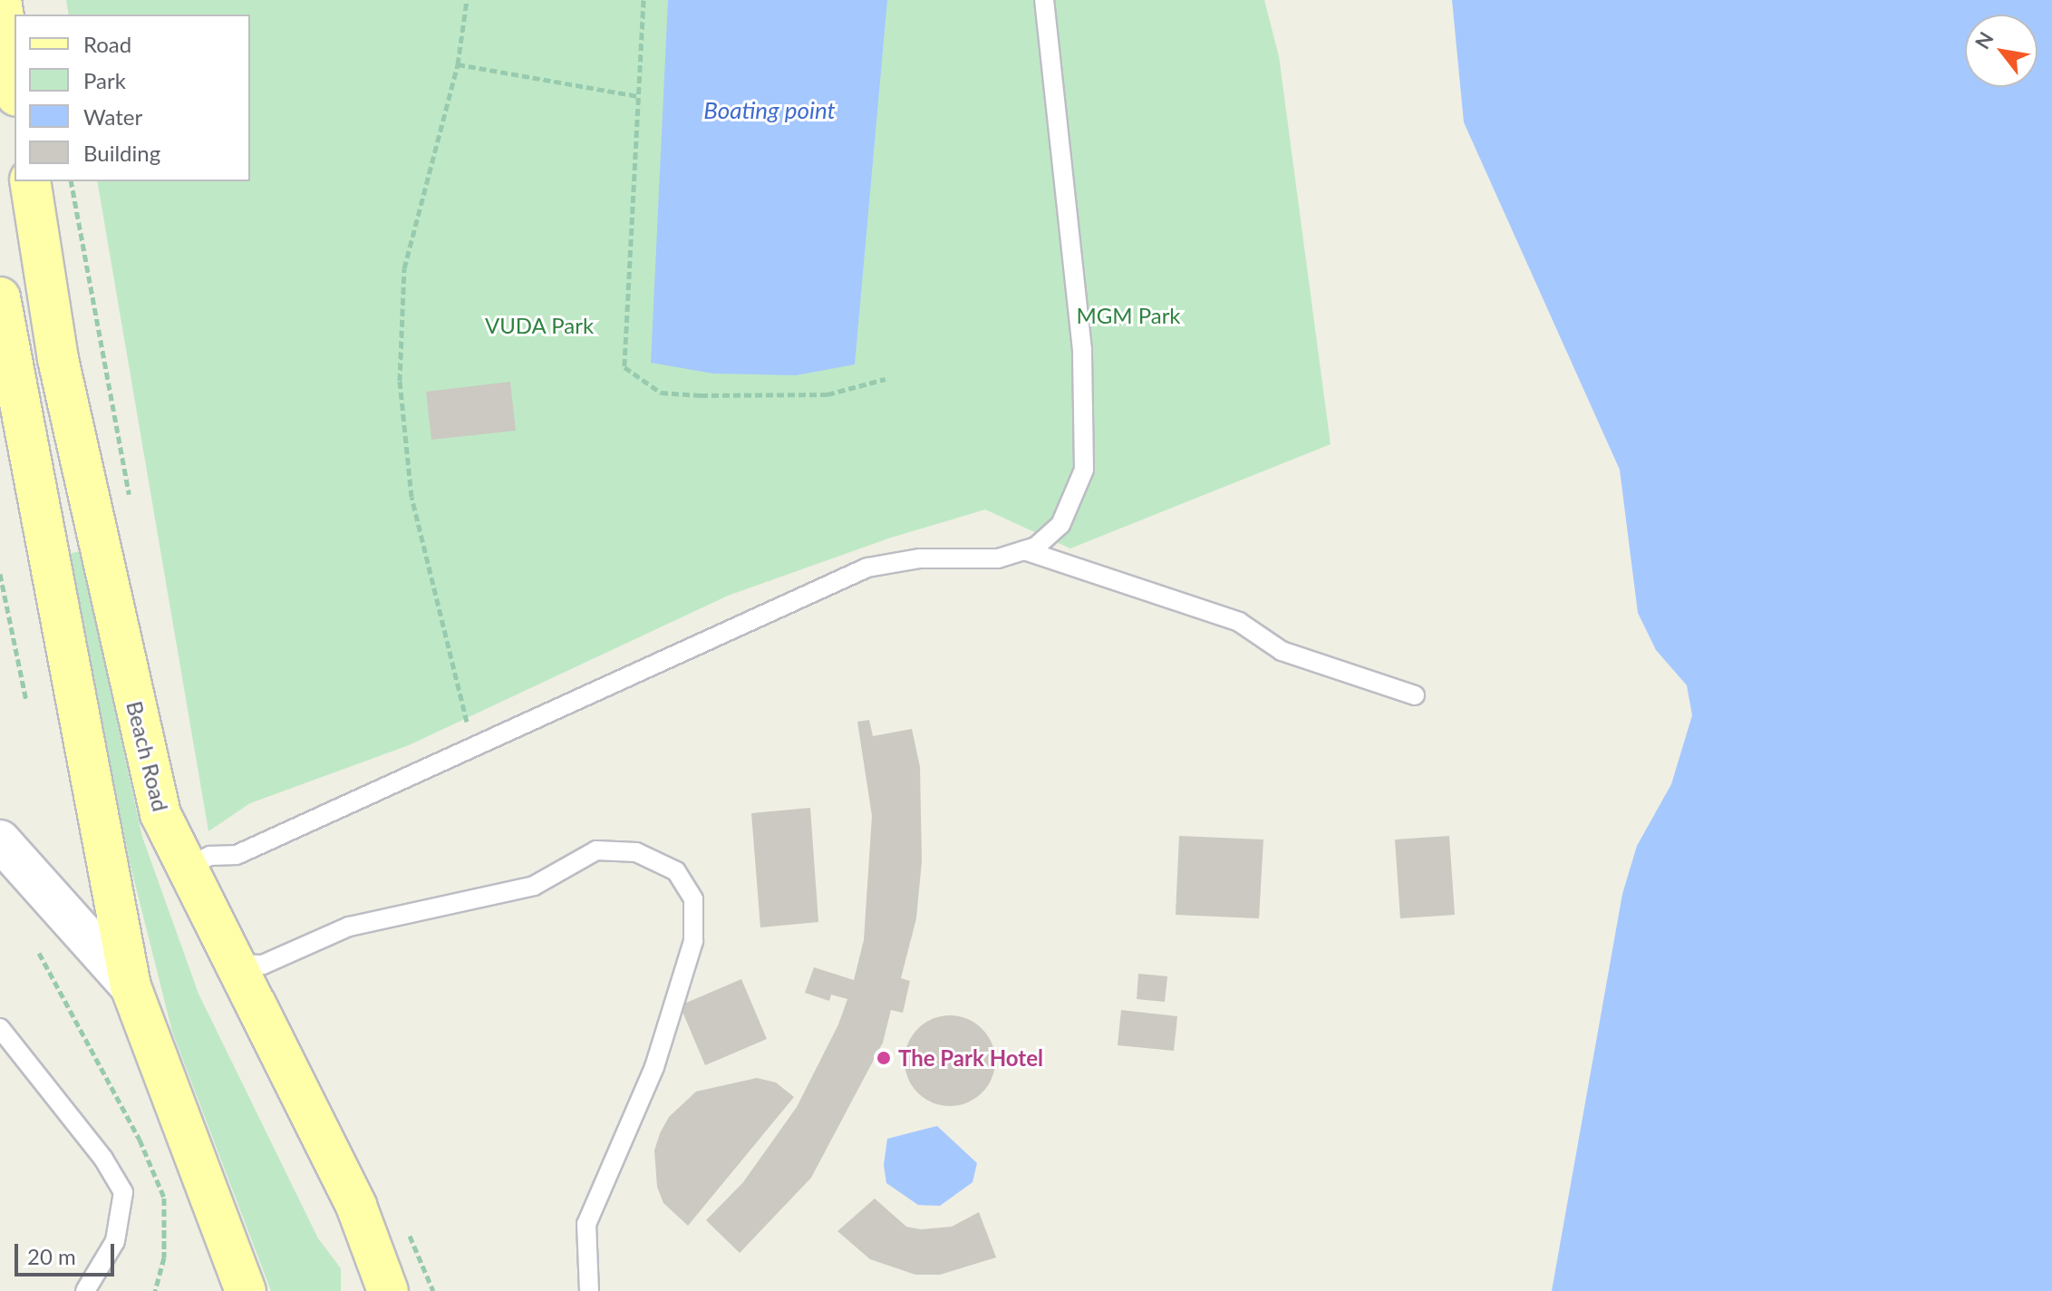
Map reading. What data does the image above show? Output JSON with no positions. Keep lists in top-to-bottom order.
{
  "streets": {
    "main road": ["Beach Road"]
  },
  "water": ["Boating point"],
  "parks": ["MGM Park", "VUDA Park"],
  "places": ["The Park Hotel"],
  "legend": [
    "Road",
    "Park",
    "Water",
    "Building"
  ],
  "scale_bar": "20 m",
  "north": "top left"
}
